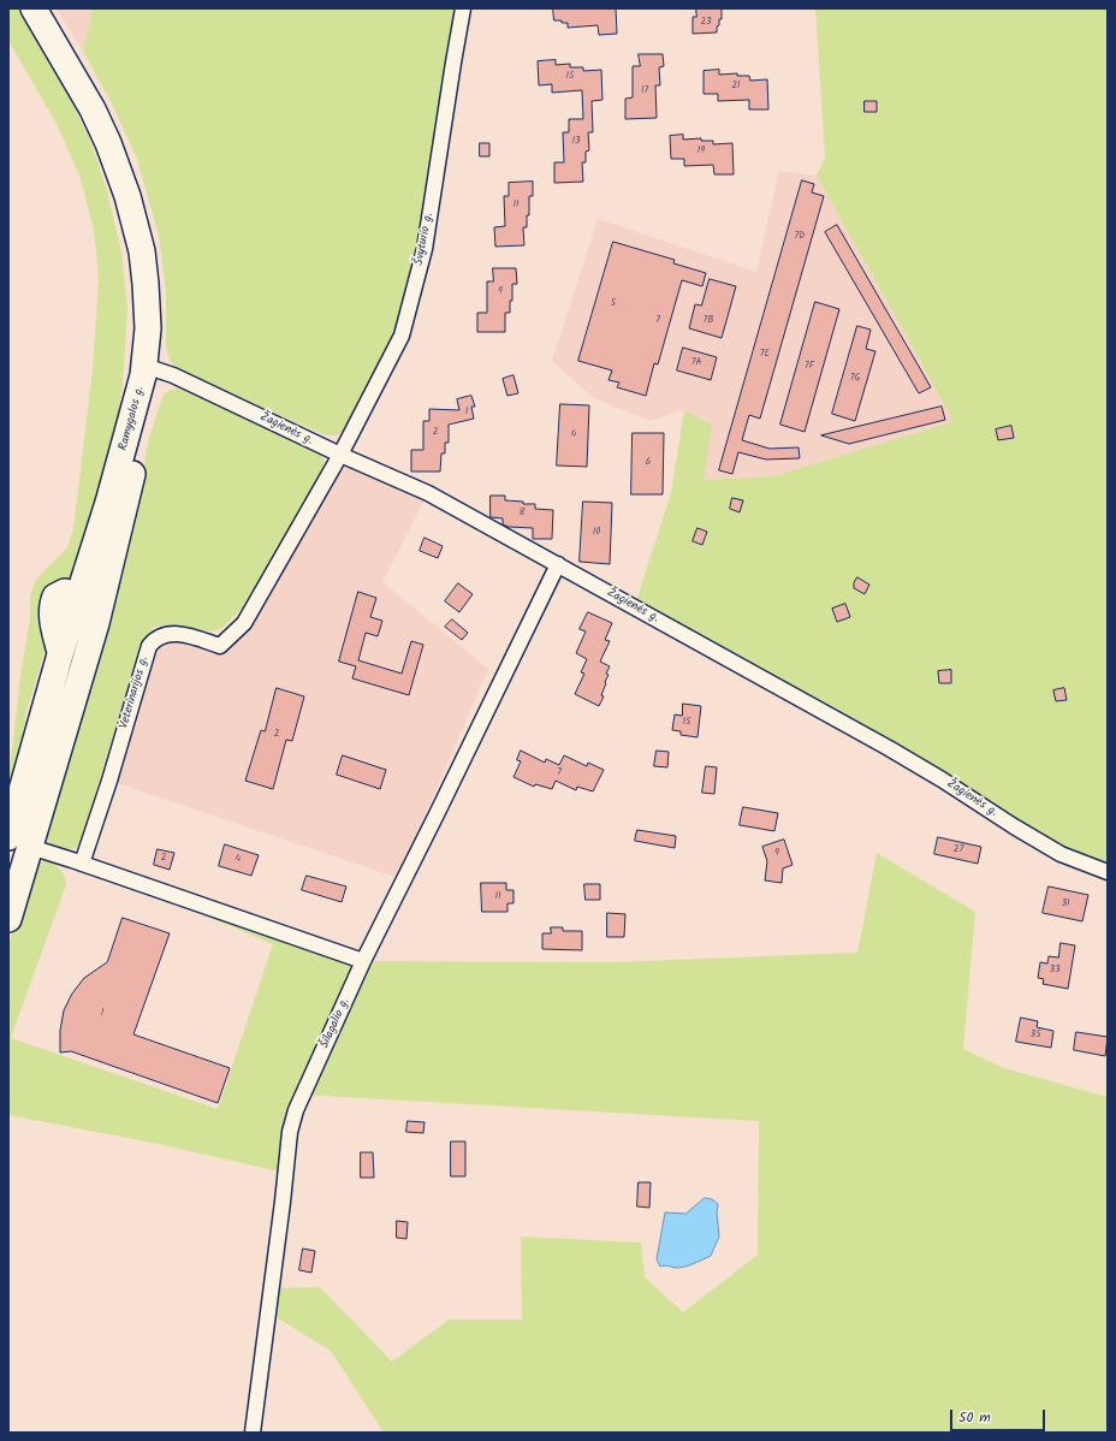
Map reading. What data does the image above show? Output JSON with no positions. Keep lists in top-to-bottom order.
{
  "streets": {
    "highway": ["Ramygalos g."],
    "street": [
      "Švyturio g.",
      "Žagienės g.",
      "Veterinarijos g.",
      "Šilagalio g."
    ]
  },
  "crossings": [
    ["Švyturio g.", "Žagienės g."],
    ["Švyturio g.", "Veterinarijos g."],
    ["Ramygalos g.", "Žagienės g."],
    ["Žagienės g.", "Veterinarijos g."],
    ["Žagienės g.", "Šilagalio g."]
  ],
  "house_numbers": [
    "23",
    "15",
    "21",
    "17",
    "13",
    "19",
    "11",
    "7D",
    "9",
    "5",
    "7",
    "7B",
    "7E",
    "7A",
    "7F",
    "7G",
    "1",
    "2",
    "4",
    "6",
    "8",
    "10",
    "15",
    "2",
    "7",
    "27",
    "9",
    "2",
    "4",
    "11",
    "31",
    "33",
    "1",
    "35"
  ],
  "scale_bar": "50 m"
}
